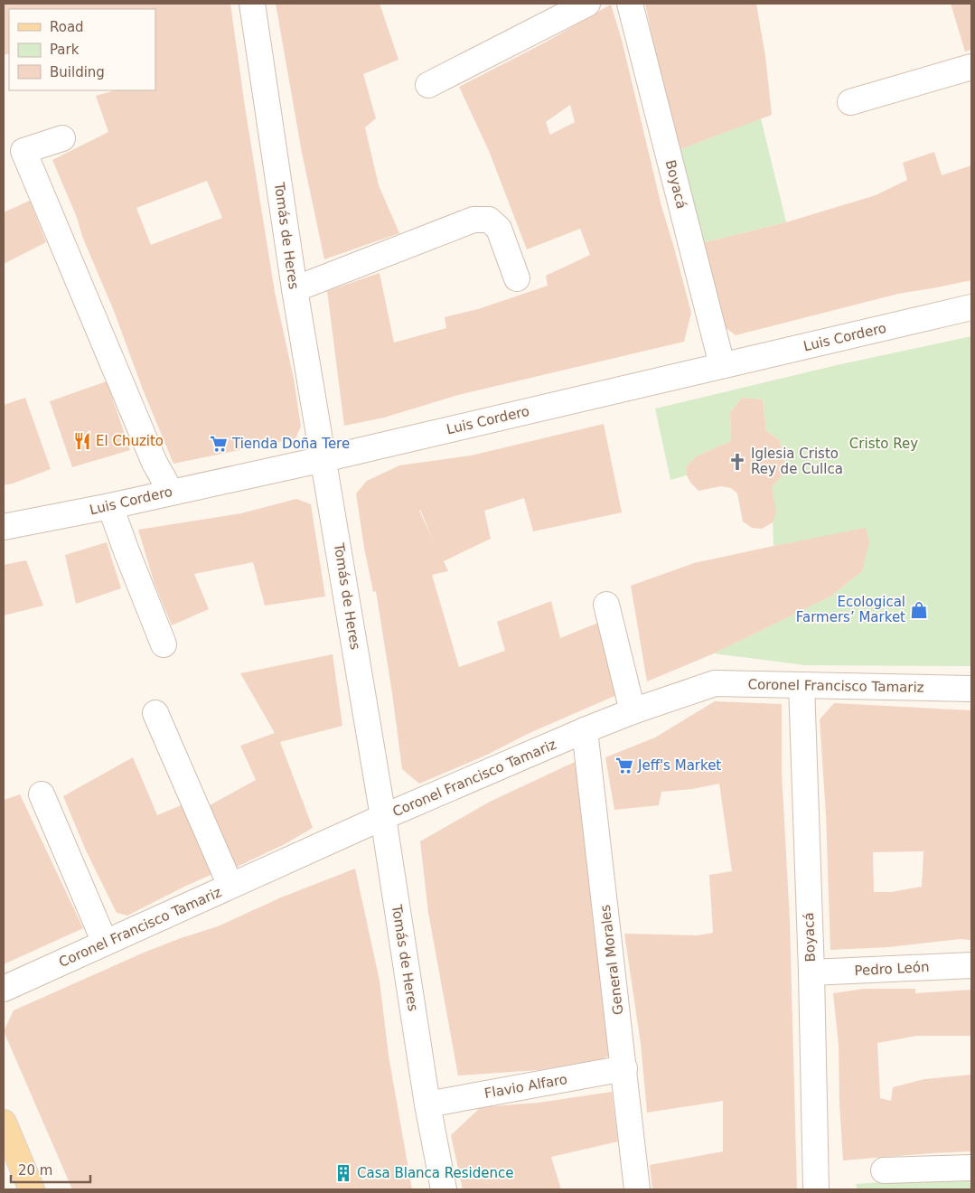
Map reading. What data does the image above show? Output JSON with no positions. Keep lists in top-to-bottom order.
{
  "streets": {
    "street": [
      "Boyacá",
      "Tomás de Heres",
      "Luis Cordero",
      "Coronel Francisco Tamariz",
      "General Morales",
      "Pedro León",
      "Flavio Alfaro"
    ]
  },
  "crossings": [
    ["Boyacá", "Luis Cordero"],
    ["Boyacá", "Coronel Francisco Tamariz"],
    ["Boyacá", "Pedro León"],
    ["Tomás de Heres", "Luis Cordero"],
    ["Tomás de Heres", "Coronel Francisco Tamariz"],
    ["Tomás de Heres", "Flavio Alfaro"],
    ["Coronel Francisco Tamariz", "General Morales"],
    ["General Morales", "Flavio Alfaro"]
  ],
  "parks": ["Cristo Rey"],
  "places": {
    "restaurant": ["El Chuzito"],
    "supermarket": ["Tienda Doña Tere", "Jeff's Market"],
    "church": ["Iglesia Cristo Rey de Cullca"],
    "shop": ["Ecological Farmers’ Market"],
    "building": ["Casa Blanca Residence"]
  },
  "legend": ["Road", "Park", "Building"],
  "scale_bar": "20 m"
}
